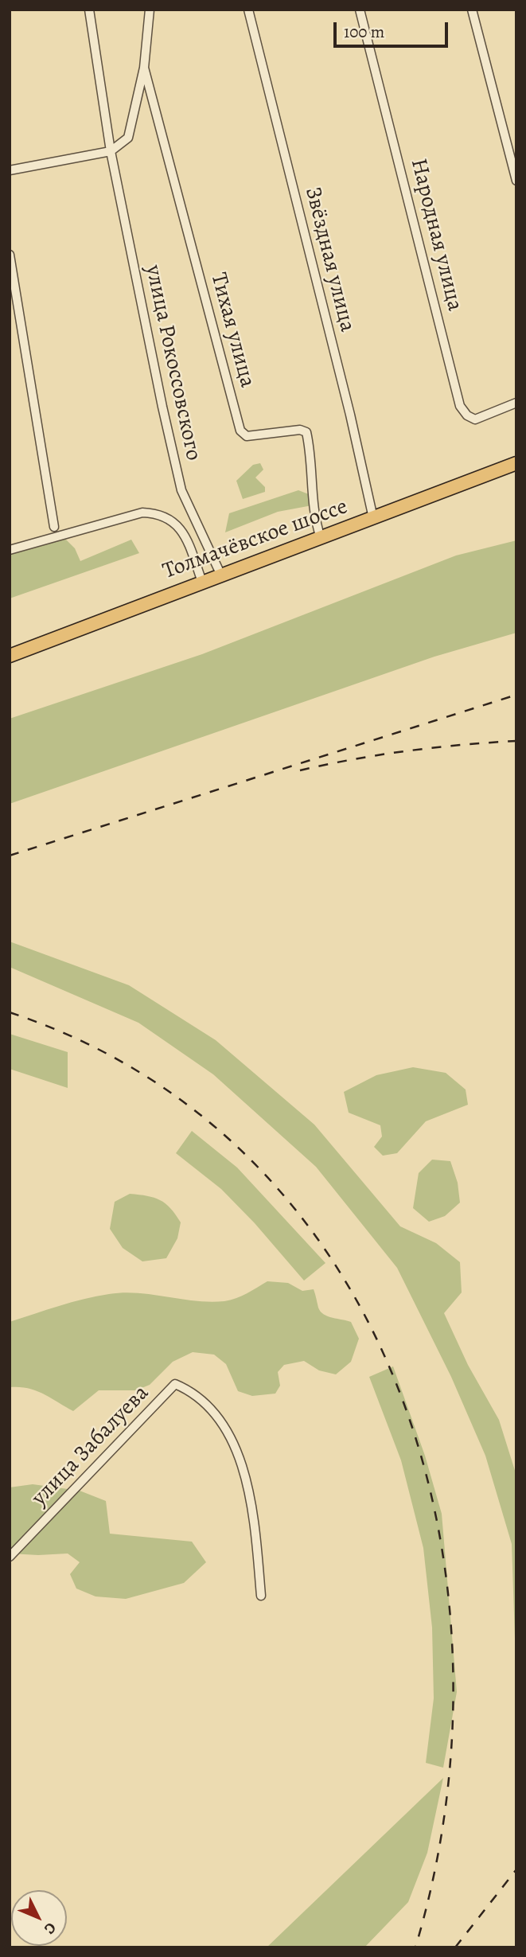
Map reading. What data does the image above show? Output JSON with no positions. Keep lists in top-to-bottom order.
{
  "streets": {
    "main road": ["Толмачёвское шоссе"],
    "street": [
      "Народная улица",
      "Звёздная улица",
      "Тихая улица",
      "улица Рокоссовского",
      "улица Забалуева"
    ]
  },
  "crossings": [
    ["Звёздная улица", "Толмачёвское шоссе"],
    ["Тихая улица", "Толмачёвское шоссе"],
    ["улица Рокоссовского", "Толмачёвское шоссе"]
  ],
  "scale_bar": "100 m",
  "north": "bottom right"
}
